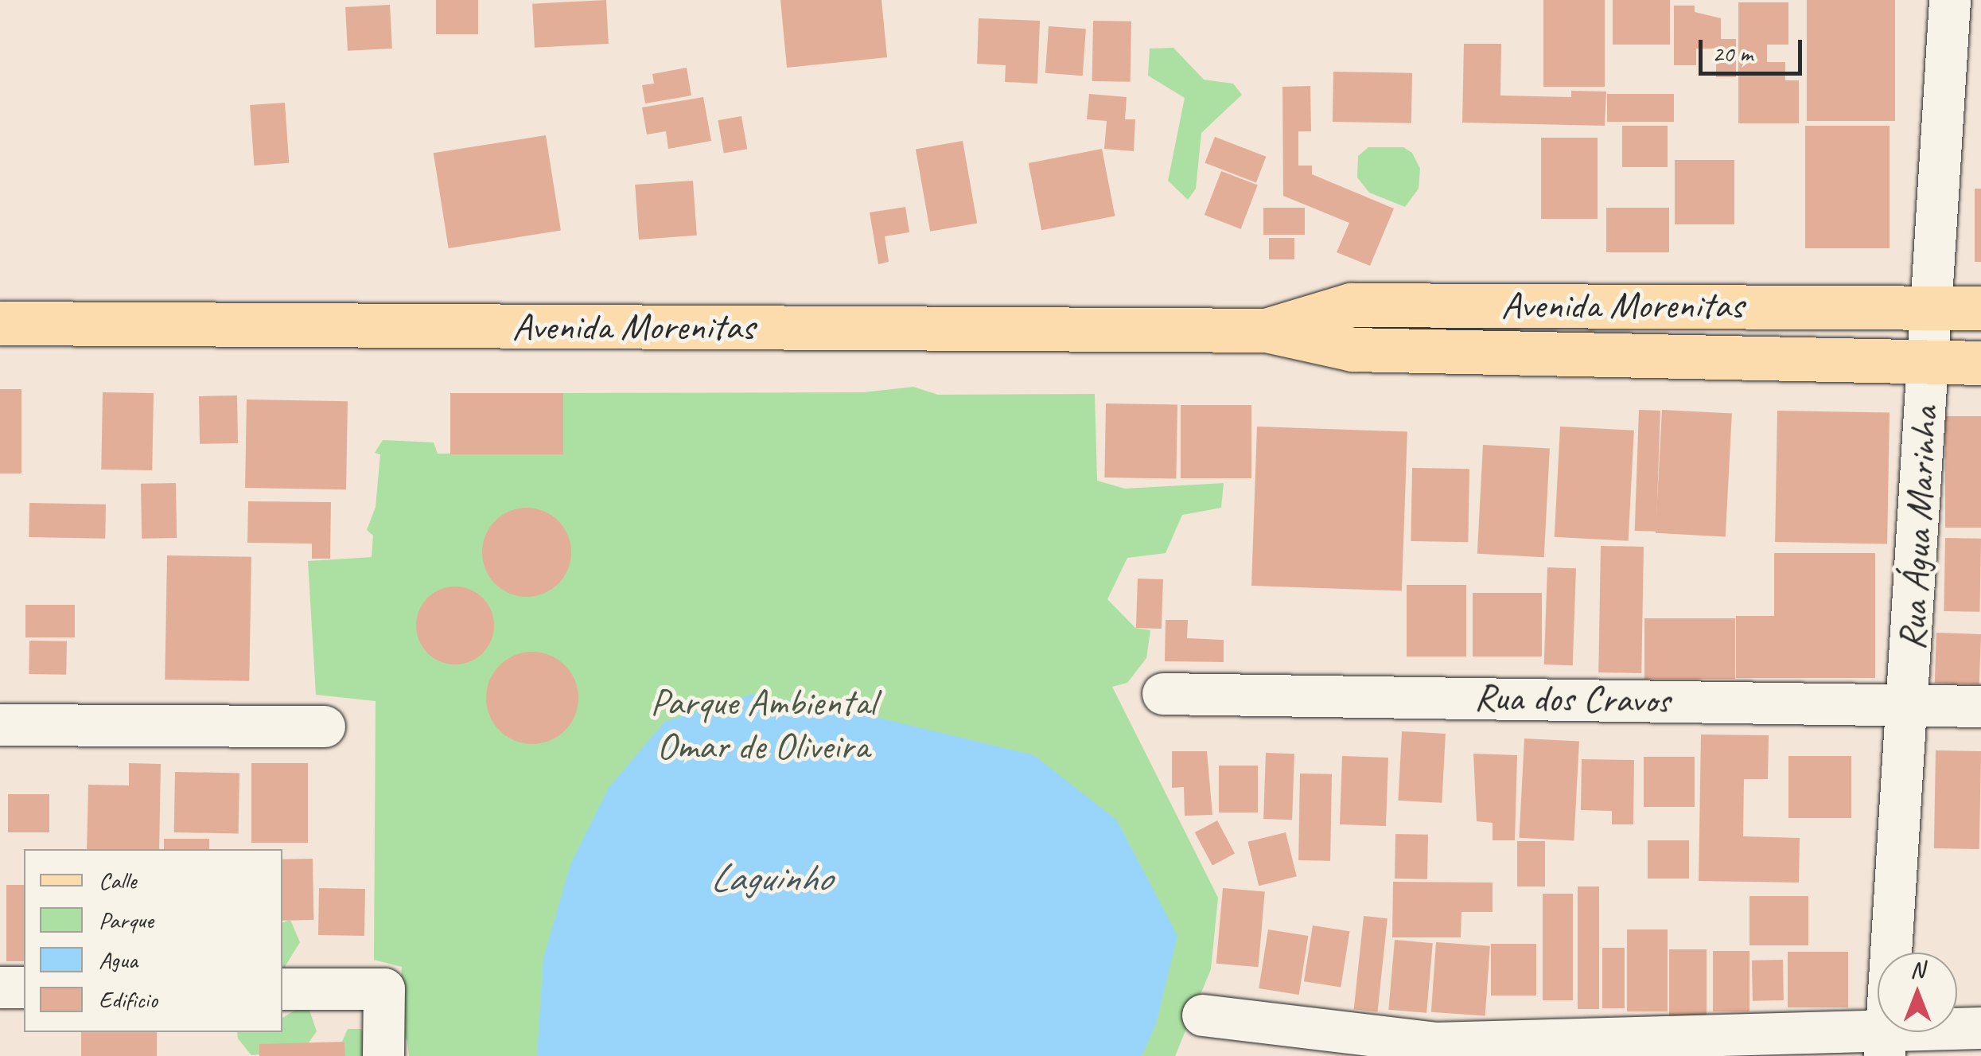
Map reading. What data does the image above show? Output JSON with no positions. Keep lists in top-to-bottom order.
{
  "streets": {
    "main road": ["Avenida Morenitas"],
    "street": ["Rua Água Marinha", "Rua dos Cravos"]
  },
  "crossings": [
    ["Avenida Morenitas", "Rua Água Marinha"],
    ["Rua Água Marinha", "Rua dos Cravos"]
  ],
  "water": ["Laguinho"],
  "parks": ["Parque Ambiental Omar de Oliveira"],
  "legend": [
    "Calle",
    "Parque",
    "Agua",
    "Edificio"
  ],
  "scale_bar": "20 m",
  "north": "top"
}
